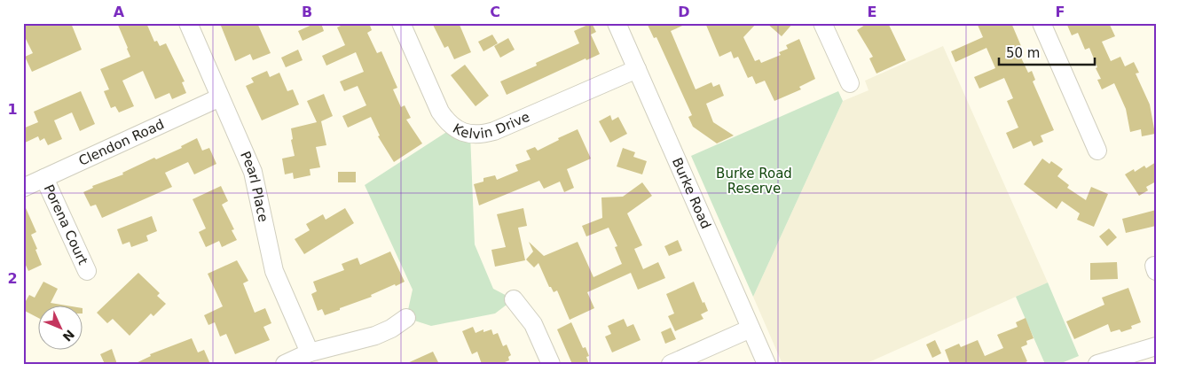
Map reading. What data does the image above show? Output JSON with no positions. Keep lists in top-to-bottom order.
{
  "streets": {
    "street": [
      "Kelvin Drive",
      "Clendon Road",
      "Pearl Place",
      "Burke Road",
      "Porena Court"
    ]
  },
  "crossings": [
    ["Kelvin Drive", "Burke Road"],
    ["Clendon Road", "Pearl Place"],
    ["Clendon Road", "Porena Court"]
  ],
  "parks": ["Burke Road Reserve"],
  "scale_bar": "50 m",
  "north": "bottom right",
  "grid": {
    "columns": [
      "A",
      "B",
      "C",
      "D",
      "E",
      "F"
    ],
    "rows": ["1", "2"]
  }
}
